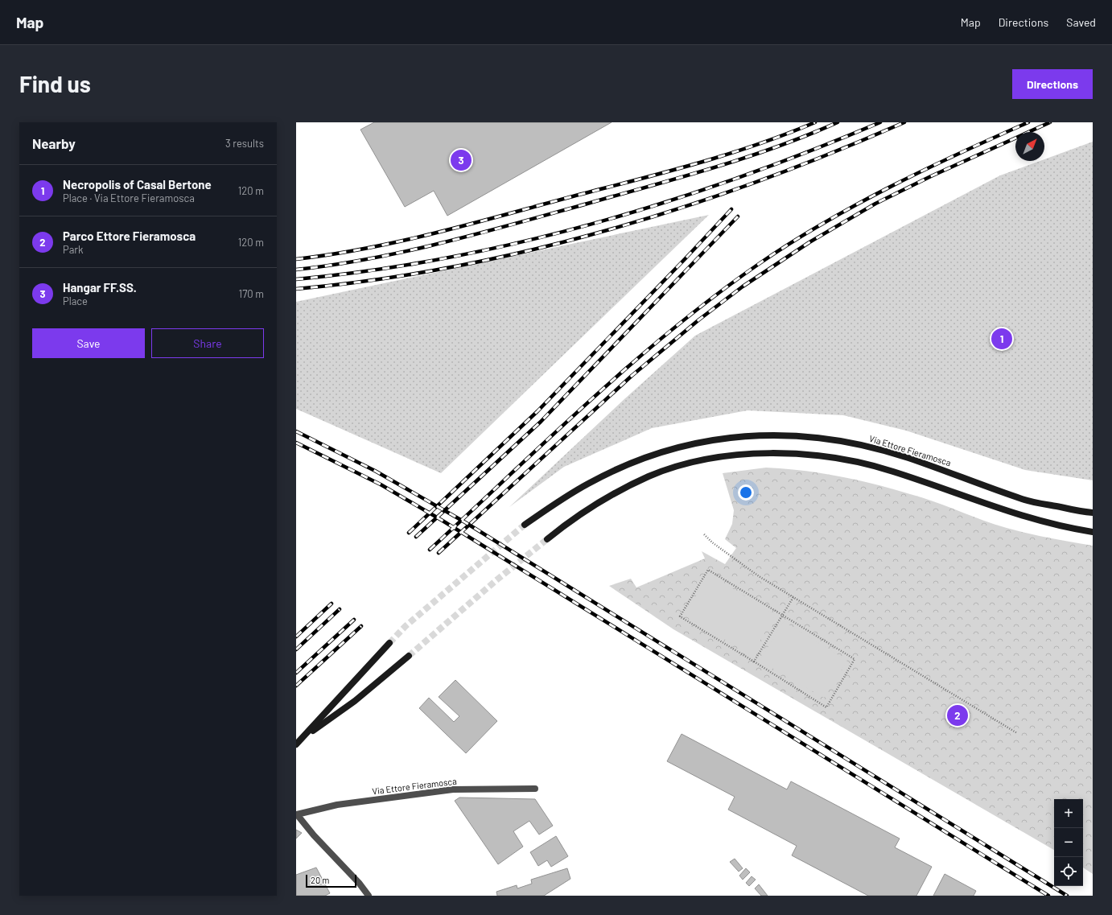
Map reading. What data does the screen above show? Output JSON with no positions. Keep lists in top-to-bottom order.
{
  "streets": {
    "street": ["Via Ettore Fieramosca"]
  },
  "scale_bar": "20 m",
  "north": "top right",
  "page": {
    "header": "Map",
    "nav": ["Map", "Directions", "Saved"],
    "buttons": [
      "Directions",
      ["Save", "Share"]
    ],
    "title": "Find us",
    "heading": ["Nearby", "3 results"],
    "pins": ["3", "1", "2"],
    "list": [
      {
        "mark": "1",
        "name": "Necropolis of Casal Bertone",
        "note": "Place · Via Ettore Fieramosca",
        "value": "120 m"
      },
      {
        "mark": "2",
        "name": "Parco Ettore Fieramosca",
        "note": "Park",
        "value": "120 m"
      },
      {
        "mark": "3",
        "name": "Hangar FF.SS.",
        "note": "Place",
        "value": "170 m"
      }
    ],
    "map_buttons": ["+", "−"],
    "scale": "20 m"
  }
}
